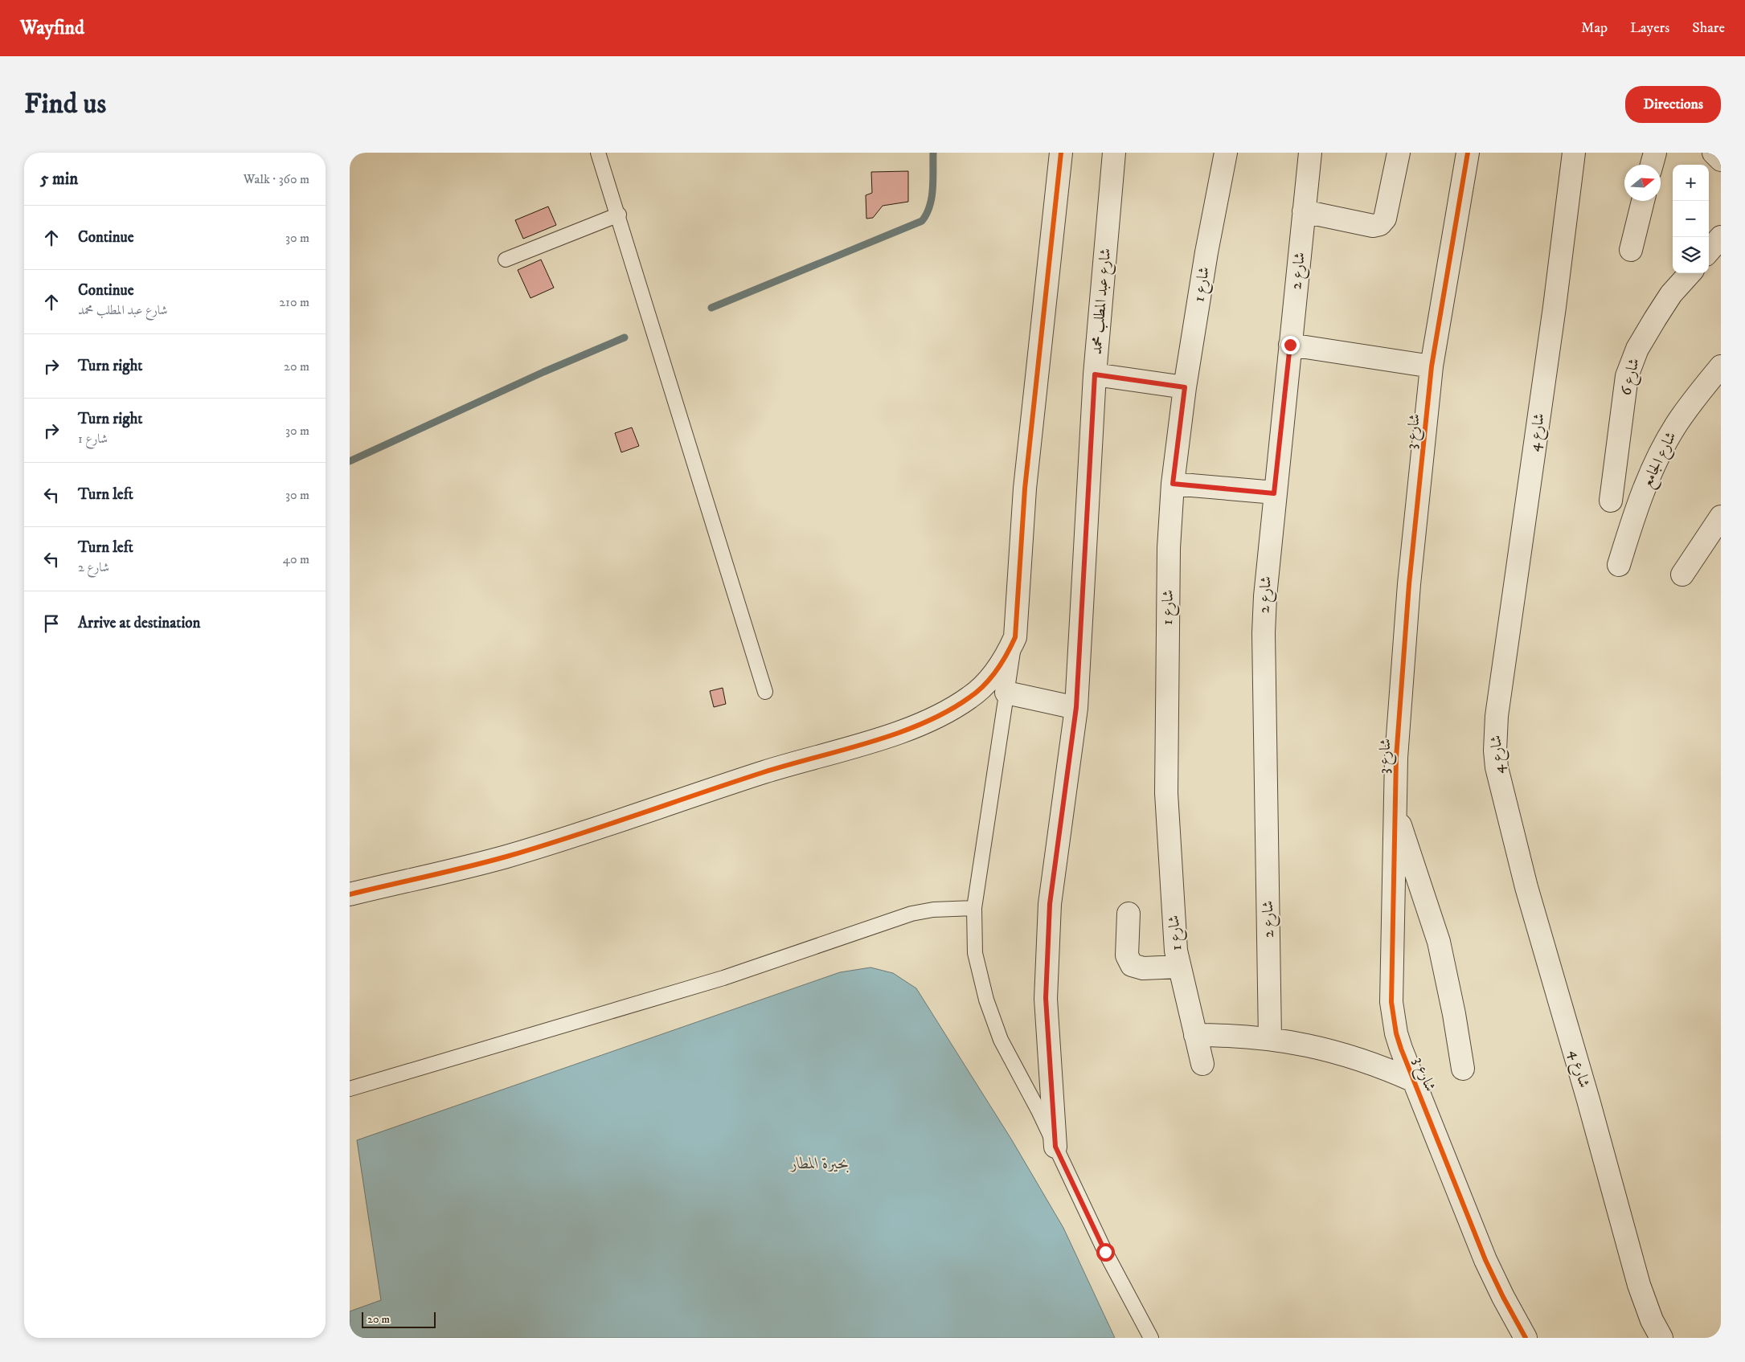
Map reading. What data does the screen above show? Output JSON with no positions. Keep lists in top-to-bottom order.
{
  "streets": {
    "street": [
      "شارع 2",
      "شارع 1",
      "شارع عبد المطلب محمد",
      "شارع 6",
      "شارع 3",
      "شارع 4",
      "شارع الجامع"
    ]
  },
  "water": ["بحيرة المطار"],
  "scale_bar": "20 m",
  "north": "right",
  "page": {
    "header": "Wayfind",
    "nav": ["Map", "Layers", "Share"],
    "buttons": "Directions",
    "title": "Find us",
    "heading": ["5 min", "Walk · 360 m"],
    "map_buttons": ["+", "−"],
    "list": [
      ["Continue", "30 m"],
      ["Continue", "شارع عبد المطلب محمد", "210 m"],
      ["Turn right", "20 m"],
      ["Turn right", "شارع 1", "30 m"],
      ["Turn left", "30 m"],
      ["Turn left", "شارع 2", "40 m"],
      "Arrive at destination"
    ],
    "scale": "20 m"
  }
}
